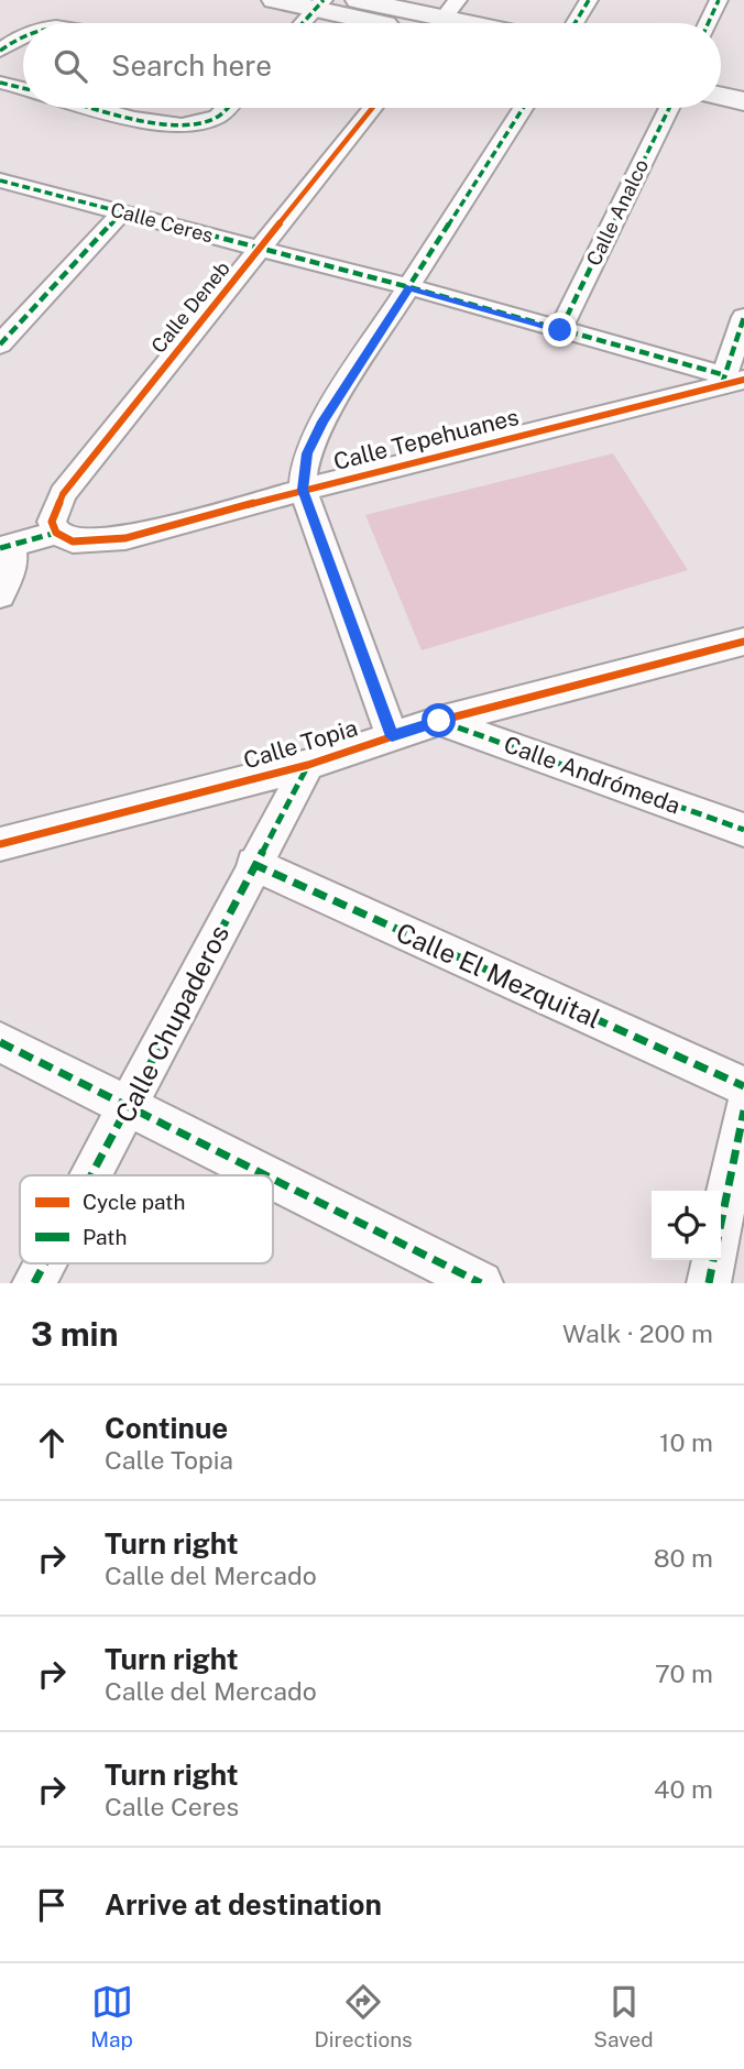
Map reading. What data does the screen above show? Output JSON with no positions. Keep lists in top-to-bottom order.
{
  "streets": {
    "street": [
      "Calle Analco",
      "Calle Ceres",
      "Calle Deneb",
      "Calle Tepehuanes",
      "Calle Topia",
      "Calle Andrómeda",
      "Calle El Mezquital",
      "Calle Chupaderos"
    ]
  },
  "crossings": [
    ["Calle Analco", "Calle Ceres"],
    ["Calle Ceres", "Calle Deneb"],
    ["Calle Ceres", "Calle Tepehuanes"],
    ["Calle Deneb", "Calle Tepehuanes"],
    ["Calle Topia", "Calle Andrómeda"],
    ["Calle Topia", "Calle Chupaderos"],
    ["Calle El Mezquital", "Calle Chupaderos"]
  ],
  "legend": ["Cycle path", "Path"],
  "page": {
    "search": "Search here",
    "heading": ["3 min", "Walk · 200 m"],
    "list": [
      ["Continue", "Calle Topia", "10 m"],
      ["Turn right", "Calle del Mercado", "80 m"],
      ["Turn right", "Calle del Mercado", "70 m"],
      ["Turn right", "Calle Ceres", "40 m"],
      "Arrive at destination"
    ],
    "nav": ["Map", "Directions", "Saved"]
  }
}
